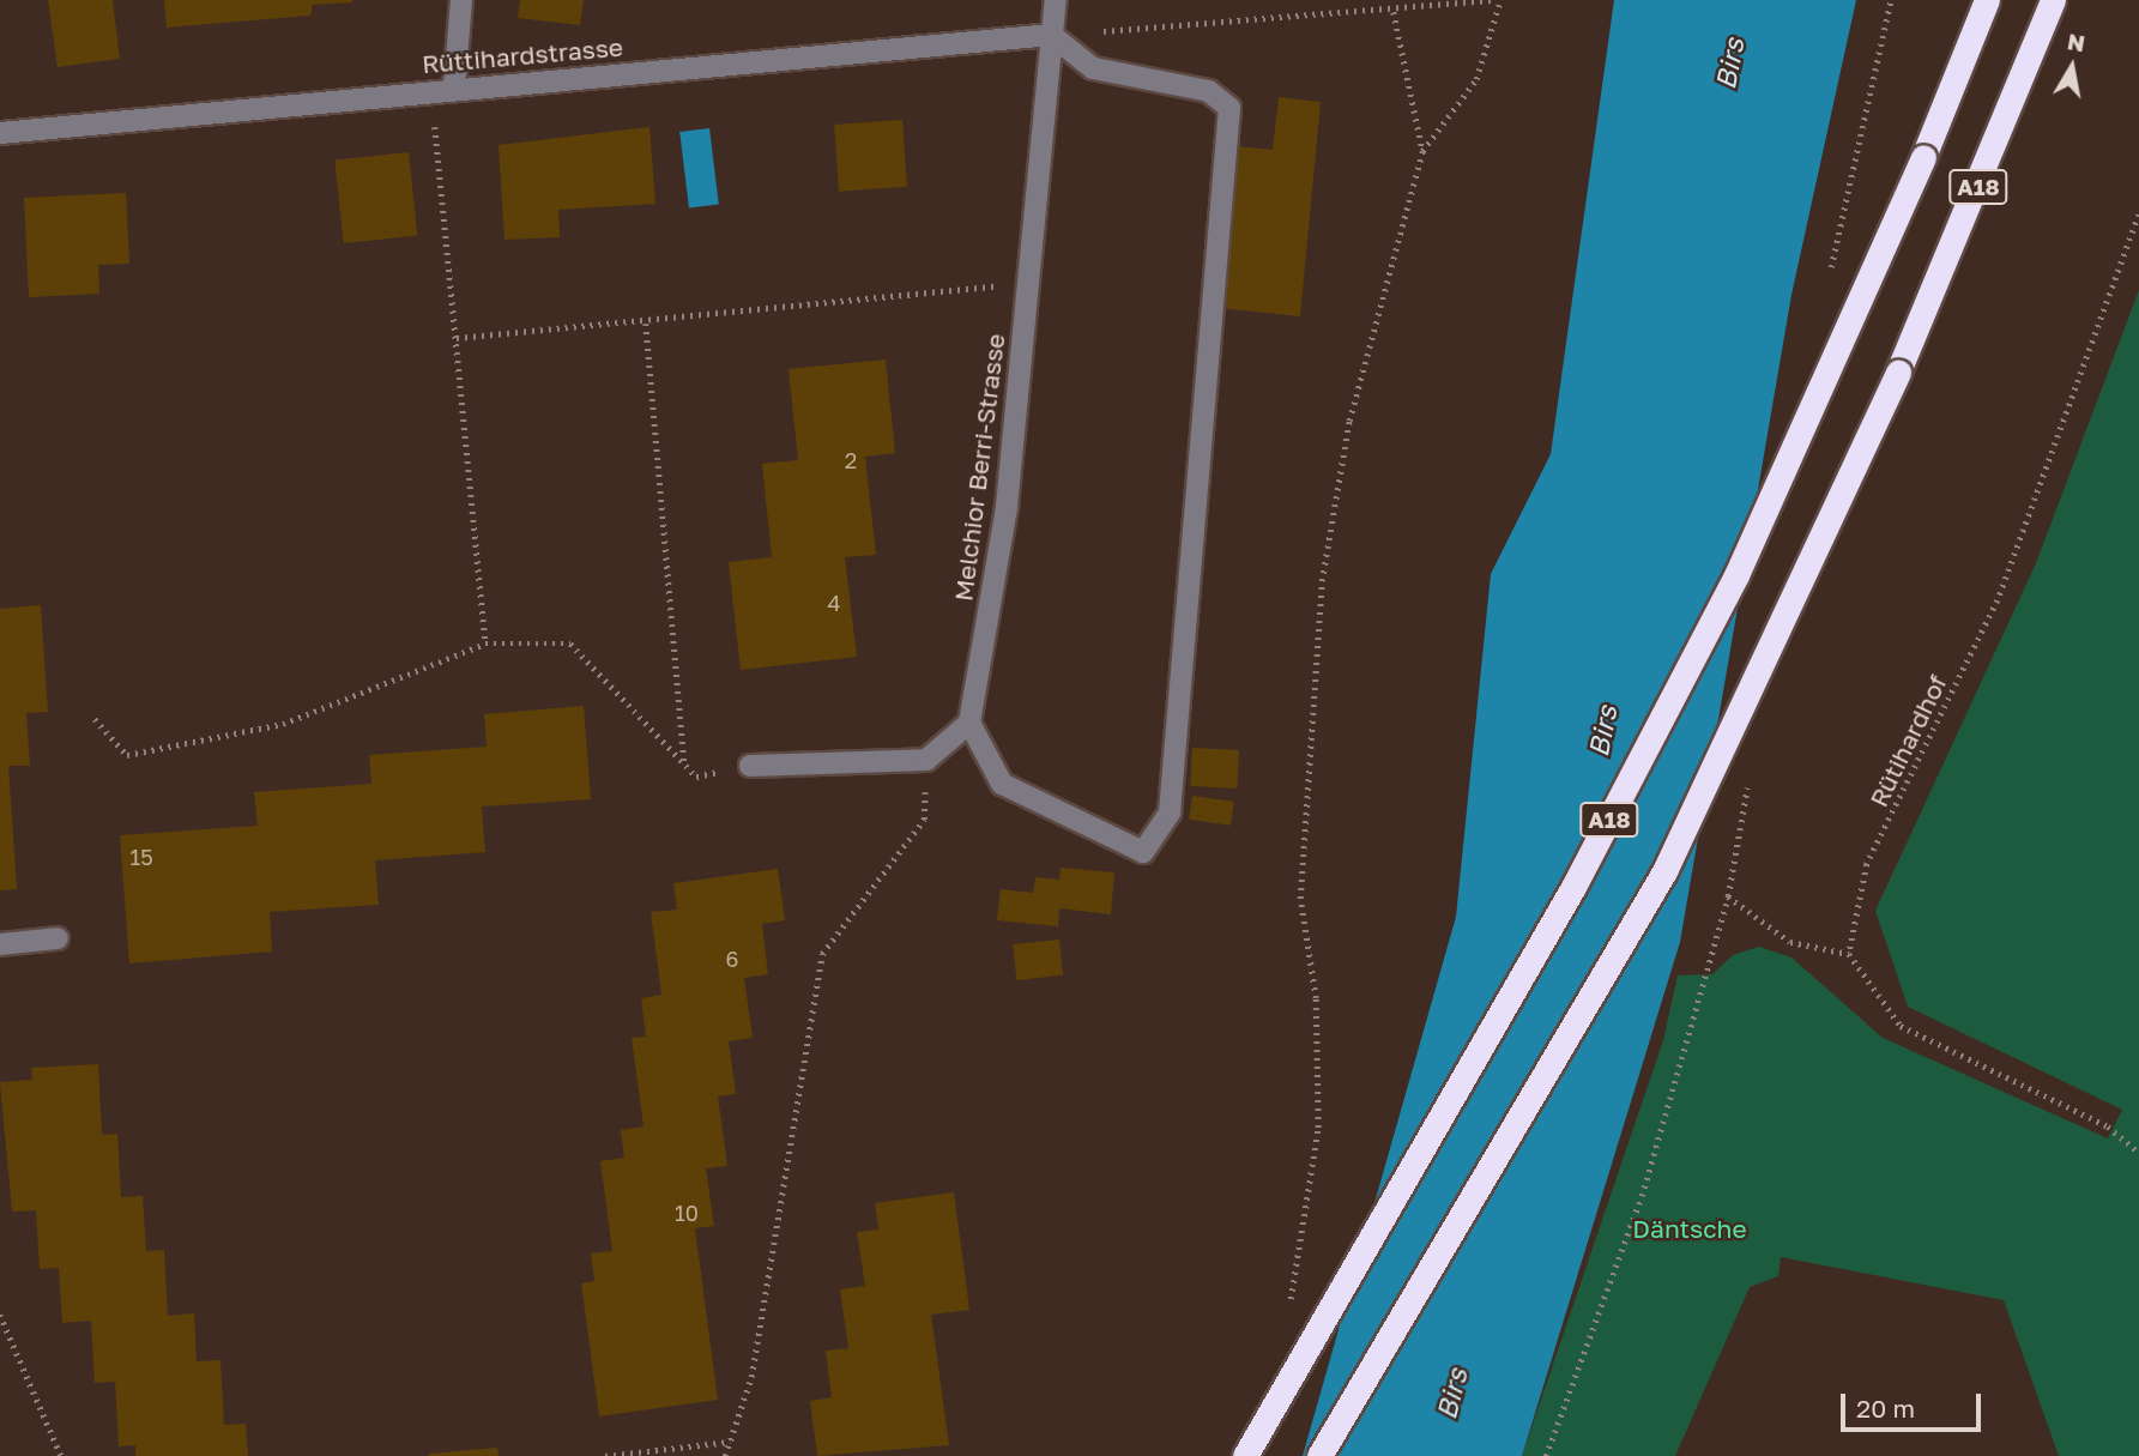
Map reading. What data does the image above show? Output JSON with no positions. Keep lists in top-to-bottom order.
{
  "streets": {
    "highway": ["A18"],
    "street": ["Rüttihardstrasse", "Melchior Berri-Strasse"],
    "path": ["Rütihardhof"]
  },
  "crossings": [
    ["Rüttihardstrasse", "Melchior Berri-Strasse"]
  ],
  "water": ["Birs"],
  "parks": ["Däntsche"],
  "house_numbers": [
    "2",
    "4",
    "15",
    "6",
    "10"
  ],
  "scale_bar": "20 m",
  "north": "top"
}
